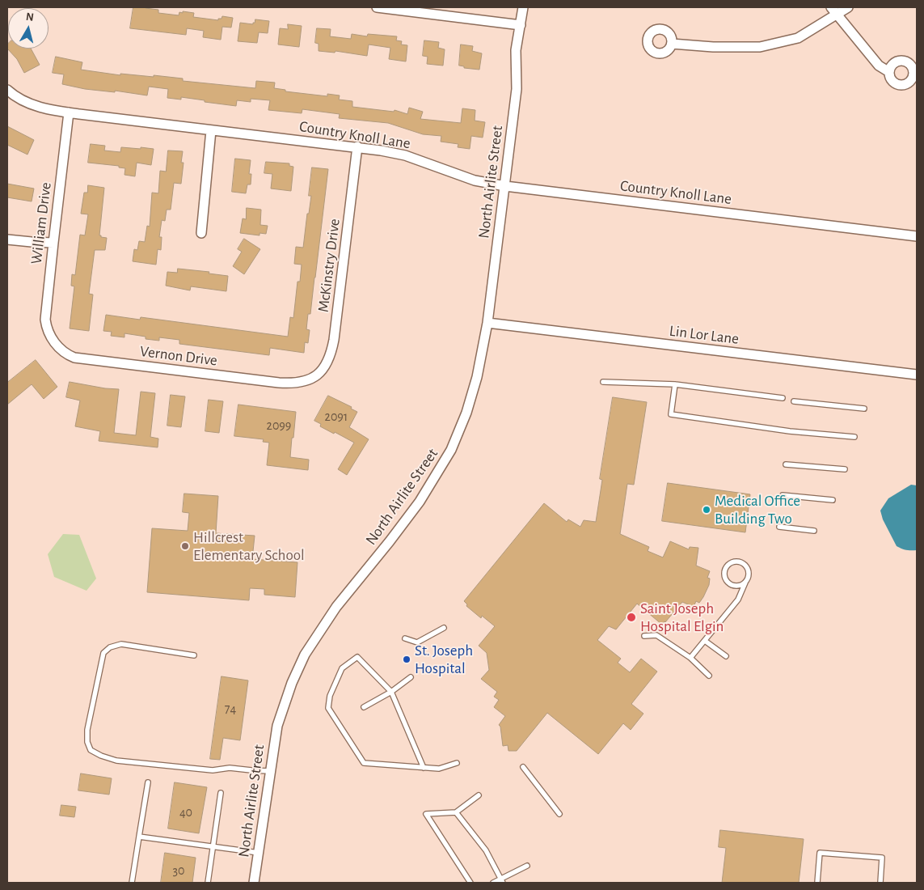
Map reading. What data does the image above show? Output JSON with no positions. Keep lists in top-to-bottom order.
{
  "streets": {
    "street": [
      "Country Knoll Lane",
      "North Airlite Street",
      "William Drive",
      "McKinstry Drive",
      "Lin Lor Lane",
      "Vernon Drive"
    ]
  },
  "crossings": [
    ["Country Knoll Lane", "North Airlite Street"],
    ["Country Knoll Lane", "William Drive"],
    ["Country Knoll Lane", "McKinstry Drive"],
    ["North Airlite Street", "Lin Lor Lane"],
    ["William Drive", "Vernon Drive"],
    ["McKinstry Drive", "Vernon Drive"]
  ],
  "places": [
    "Medical Office Building Two",
    "Hillcrest Elementary School",
    "Saint Joseph Hospital Elgin",
    "St. Joseph Hospital"
  ],
  "house_numbers": [
    "2091",
    "2099",
    "74",
    "40",
    "30"
  ],
  "north": "top"
}
